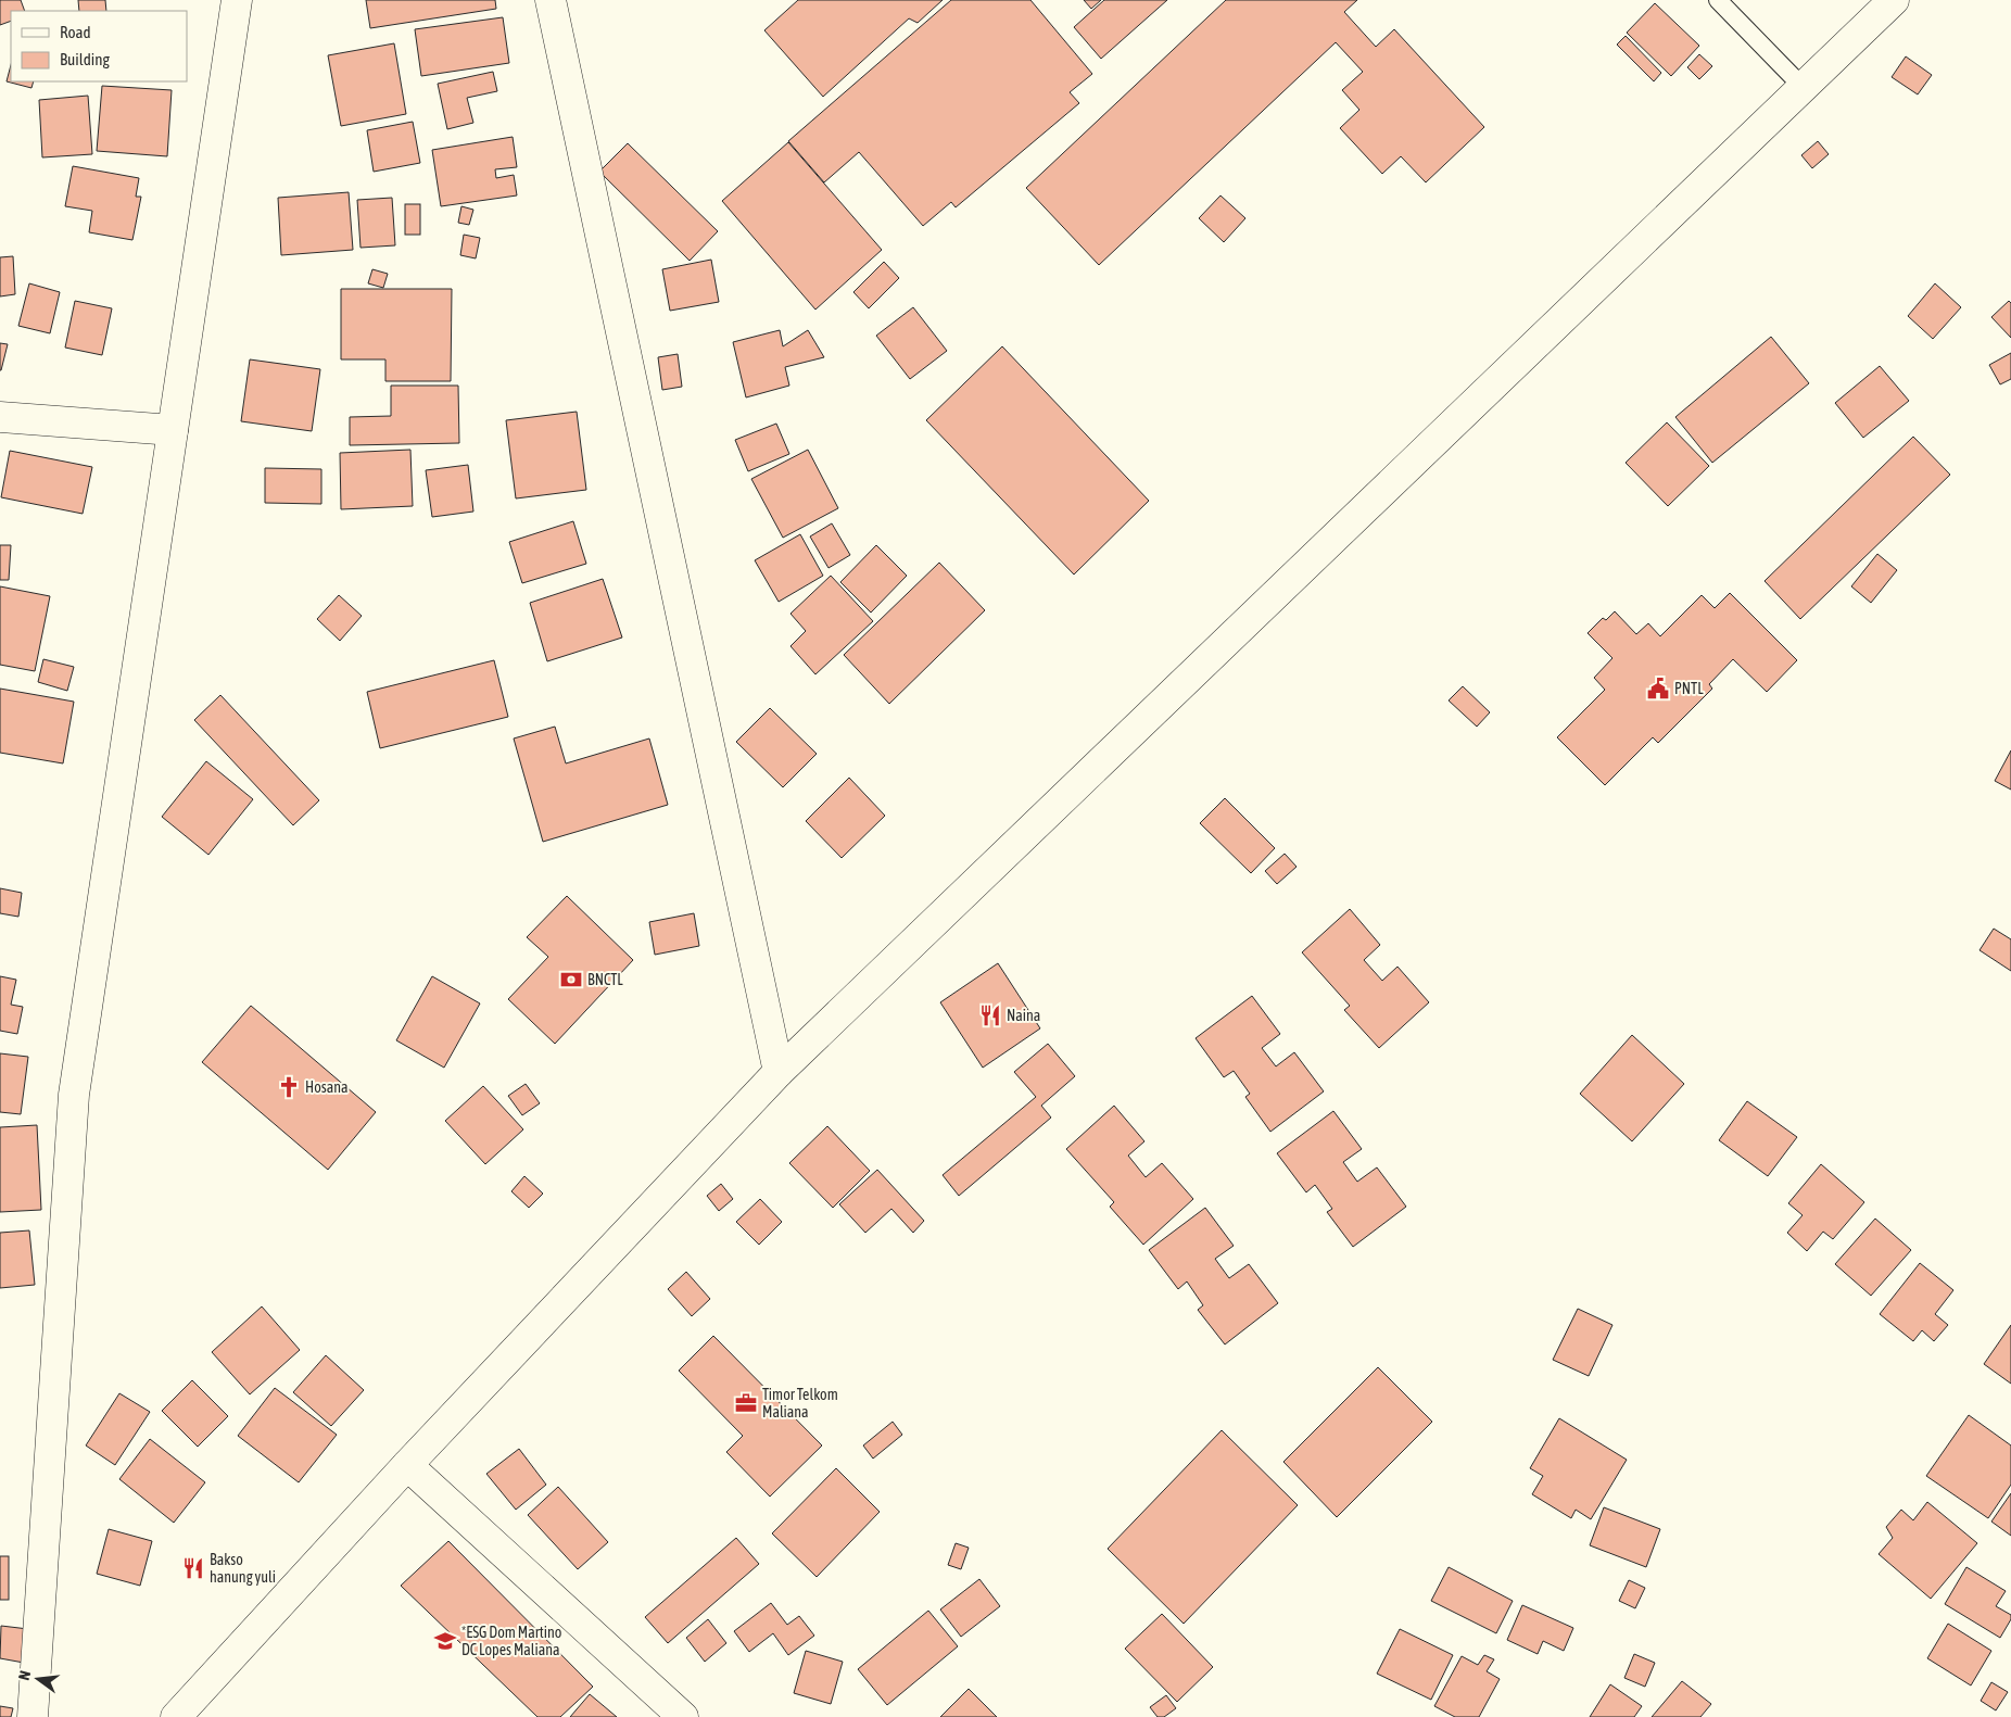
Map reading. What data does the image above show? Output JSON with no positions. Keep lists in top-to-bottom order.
{
  "places": {
    "public building": ["PNTL"],
    "bank": ["BNCTL"],
    "restaurant": ["Naina", "Bakso hanung yuli"],
    "church": ["Hosana"],
    "office": ["Timor Telkom Maliana"],
    "school or university": ["*ESG Dom Martino DC Lopes Maliana"]
  },
  "legend": ["Road", "Building"],
  "north": "left"
}
